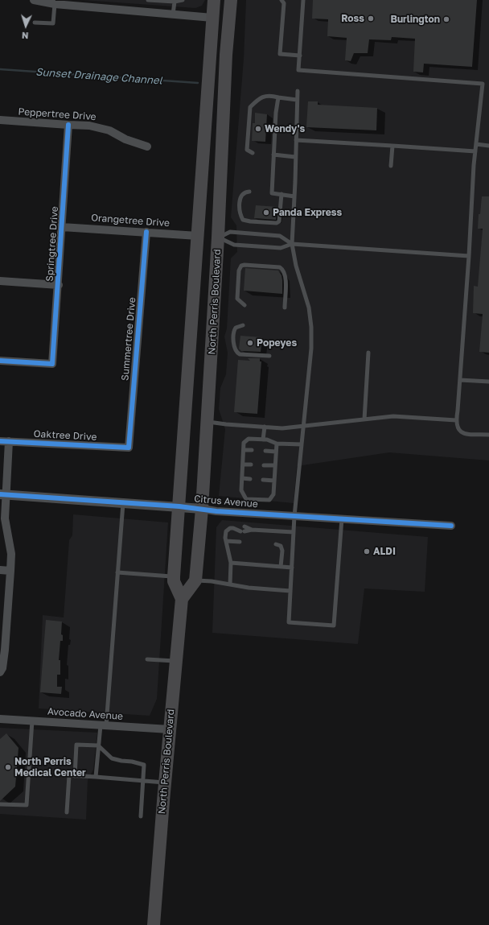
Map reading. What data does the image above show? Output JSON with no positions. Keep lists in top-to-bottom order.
{
  "streets": {
    "main road": ["North Perris Boulevard"],
    "street": [
      "Peppertree Drive",
      "Orangetree Drive",
      "Springtree Drive",
      "Summertree Drive",
      "Oaktree Drive",
      "Citrus Avenue",
      "Avocado Avenue"
    ]
  },
  "crossings": [
    ["Peppertree Drive", "Springtree Drive"],
    ["Orangetree Drive", "Springtree Drive"],
    ["Orangetree Drive", "Summertree Drive"],
    ["North Perris Boulevard", "Citrus Avenue"],
    ["North Perris Boulevard", "Avocado Avenue"],
    ["Summertree Drive", "Oaktree Drive"]
  ],
  "water": ["Sunset Drainage Channel"],
  "places": [
    "Ross",
    "Burlington",
    "Wendy's",
    "Panda Express",
    "Popeyes",
    "ALDI",
    "North Perris Medical Center"
  ],
  "north": "bottom"
}
